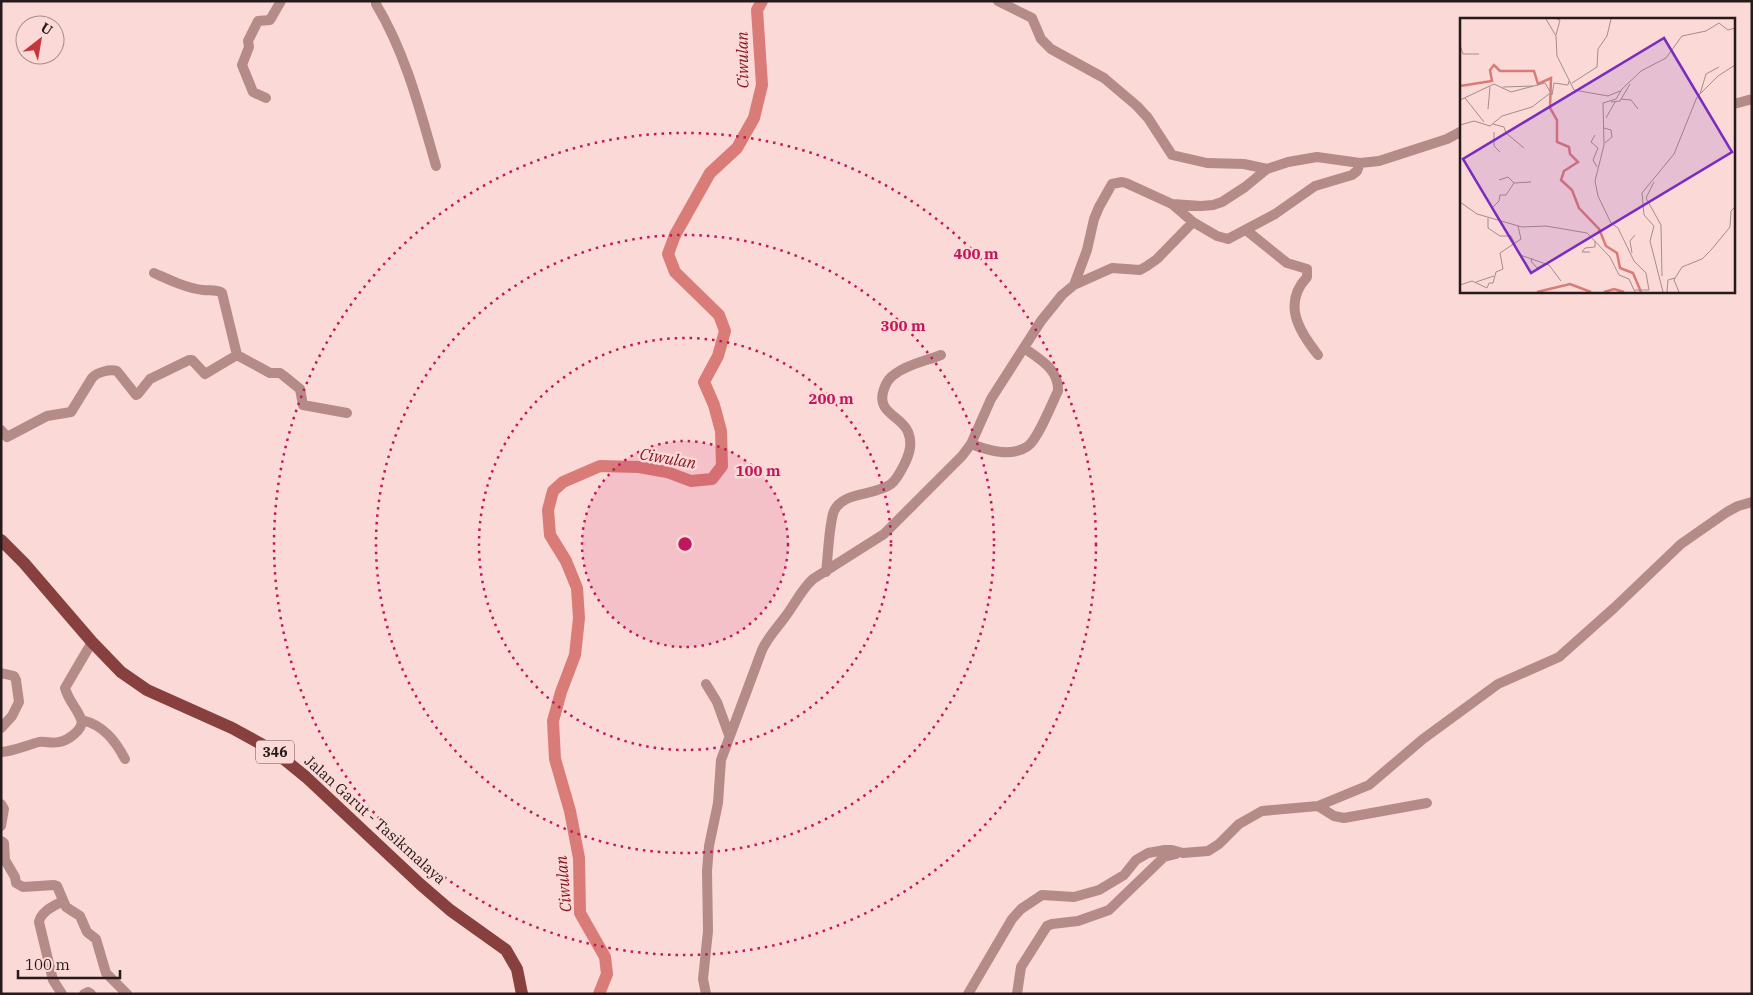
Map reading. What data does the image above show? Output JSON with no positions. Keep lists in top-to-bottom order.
{
  "streets": {
    "main road": ["346", "Jalan Garut - Tasikmalaya"]
  },
  "water": ["Ciwulan"],
  "scale_bar": "100 m",
  "north": "top right",
  "rings": [
    "400 m",
    "300 m",
    "200 m",
    "100 m"
  ]
}
